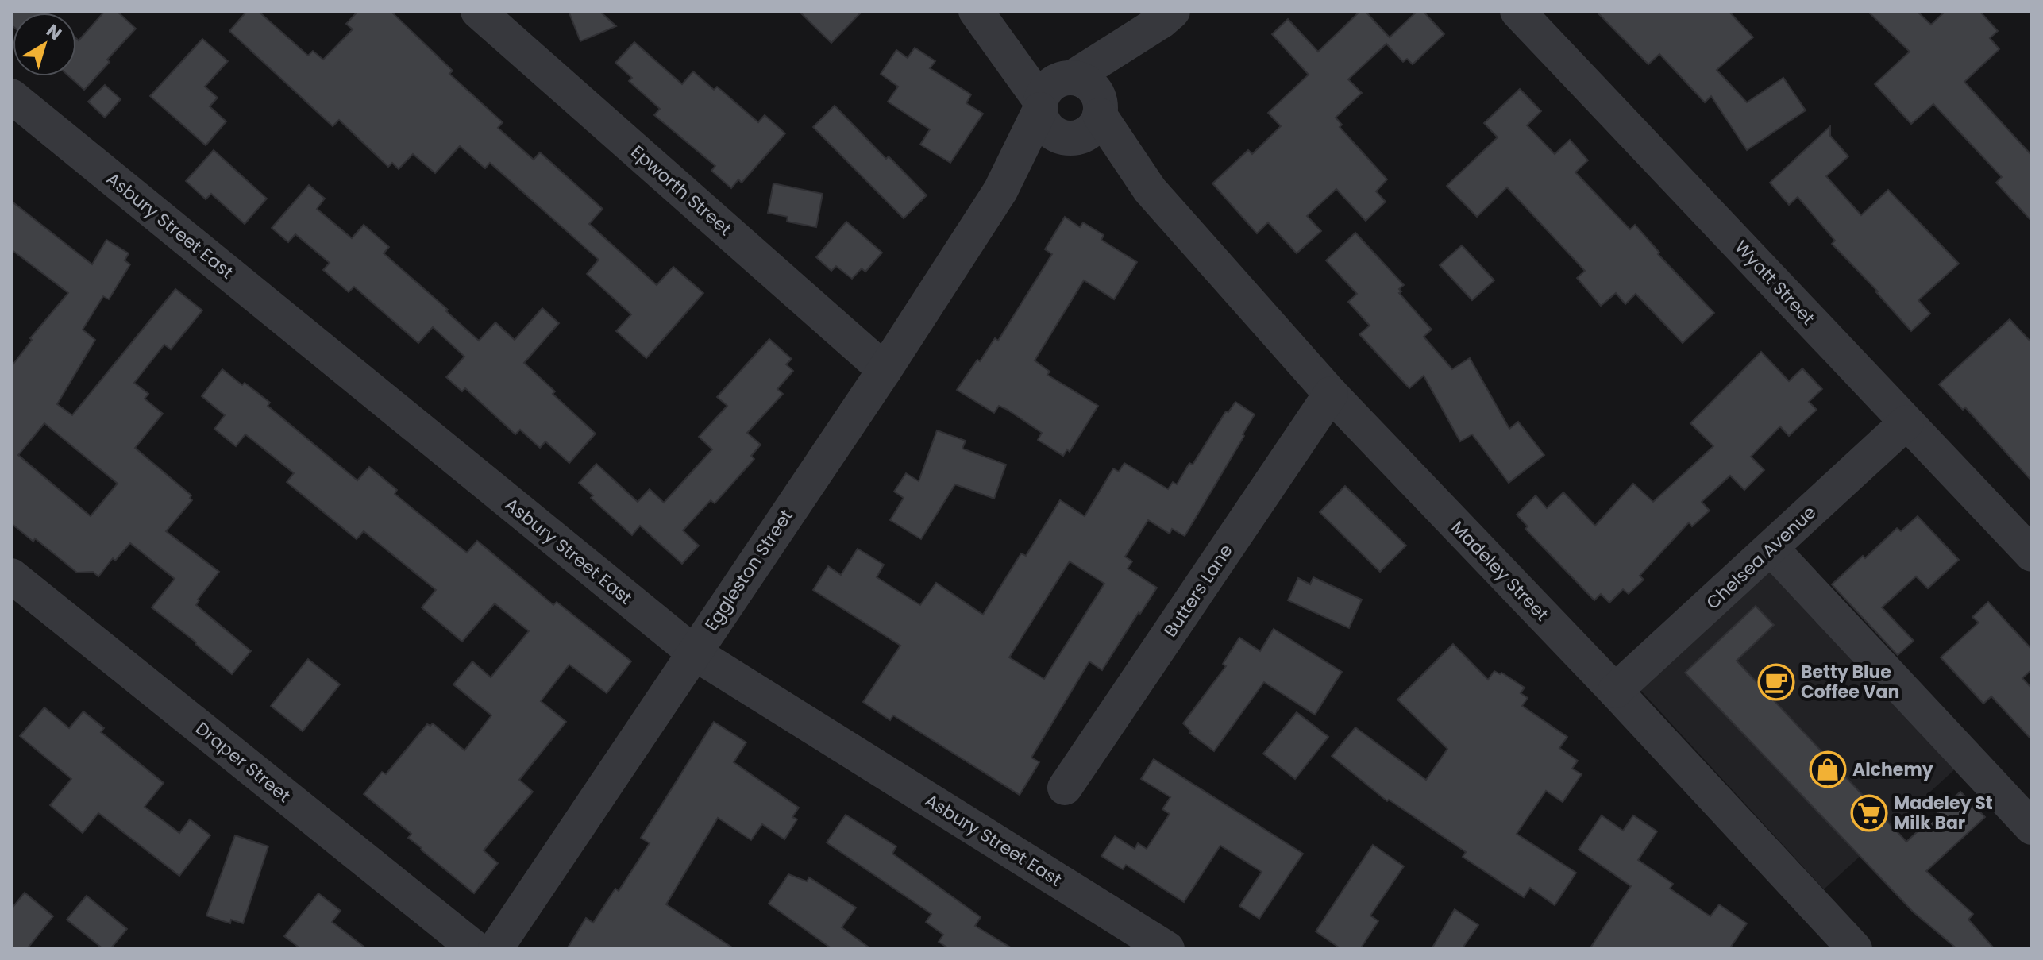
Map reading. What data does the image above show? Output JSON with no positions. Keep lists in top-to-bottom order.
{
  "streets": {
    "street": [
      "Epworth Street",
      "Asbury Street East",
      "Wyatt Street",
      "Chelsea Avenue",
      "Eggleston Street",
      "Madeley Street",
      "Butters Lane",
      "Draper Street"
    ]
  },
  "crossings": [
    ["Epworth Street", "Eggleston Street"],
    ["Asbury Street East", "Eggleston Street"],
    ["Wyatt Street", "Chelsea Avenue"],
    ["Chelsea Avenue", "Madeley Street"],
    ["Eggleston Street", "Madeley Street"],
    ["Madeley Street", "Butters Lane"]
  ],
  "places": {
    "cafe": ["Betty Blue Coffee Van"],
    "shop": ["Alchemy"],
    "supermarket": ["Madeley St Milk Bar"]
  },
  "north": "top right"
}
